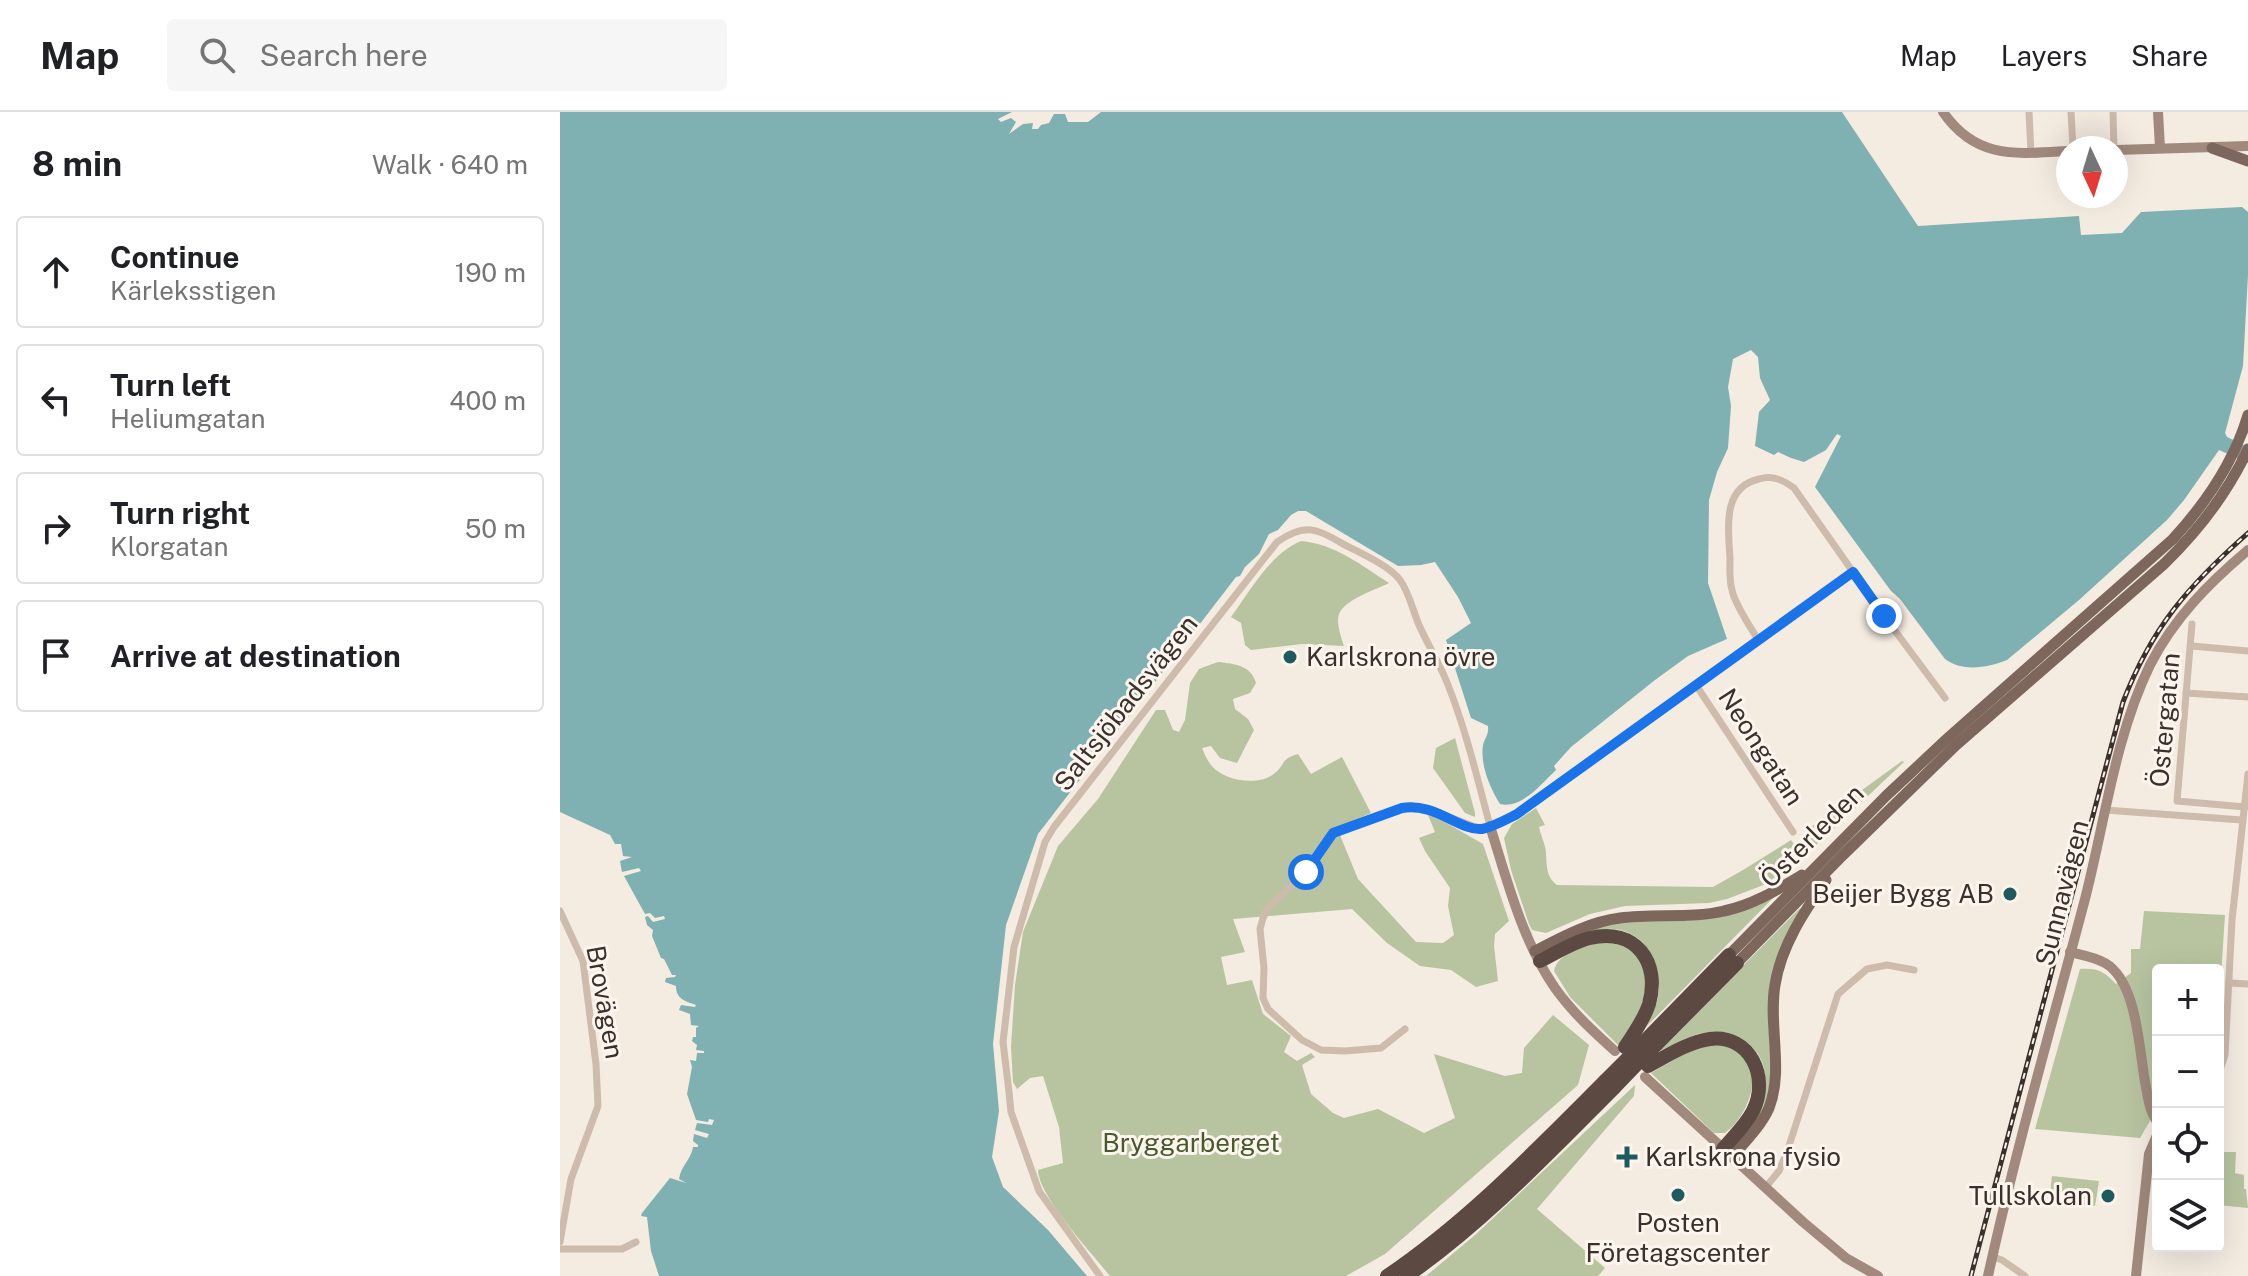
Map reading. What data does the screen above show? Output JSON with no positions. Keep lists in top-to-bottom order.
{
  "streets": {
    "highway": ["Österleden"],
    "street": [
      "Saltsjöbadsvägen",
      "Östergatan",
      "Neongatan",
      "Sunnavägen",
      "Brovägen"
    ]
  },
  "parks": ["Bryggarberget"],
  "places": {
    "other": [
      "Karlskrona övre",
      "Beijer Bygg AB",
      "Posten Företagscenter",
      "Tullskolan"
    ],
    "health": ["Karlskrona fysio"]
  },
  "north": "bottom",
  "page": {
    "header": "Map",
    "search": "Search here",
    "nav": ["Map", "Layers", "Share"],
    "heading": ["8 min", "Walk · 640 m"],
    "list": [
      ["Continue", "Kärleksstigen", "190 m"],
      ["Turn left", "Heliumgatan", "400 m"],
      ["Turn right", "Klorgatan", "50 m"],
      "Arrive at destination"
    ],
    "map_buttons": ["+", "−"]
  }
}
